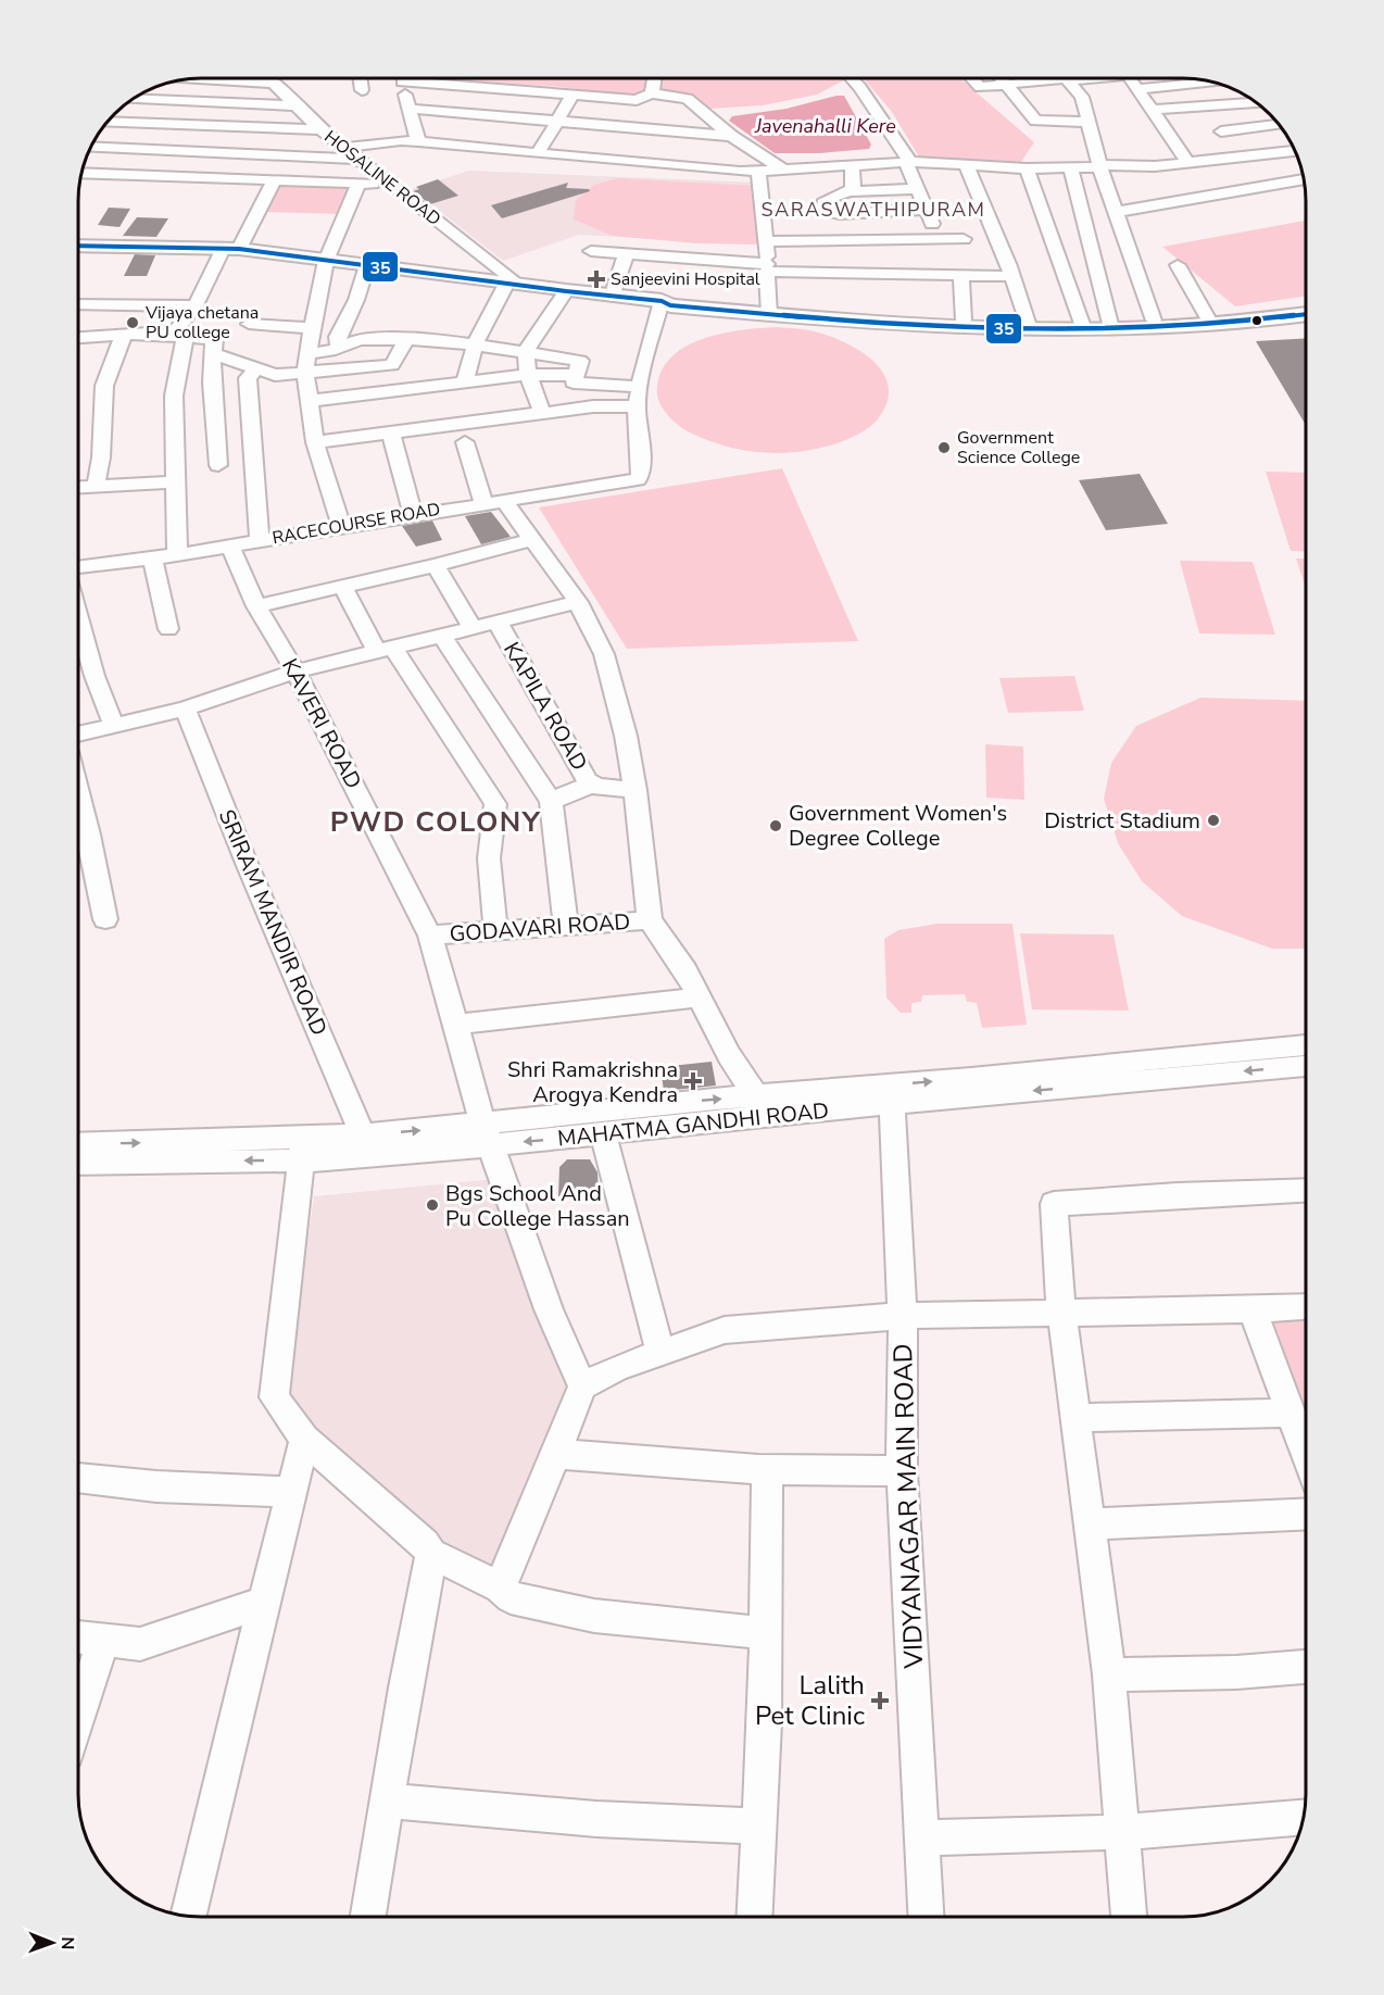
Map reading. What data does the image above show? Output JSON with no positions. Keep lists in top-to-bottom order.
{
  "streets": {
    "street": [
      "HOSALINE ROAD",
      "RACECOURSE ROAD",
      "KAPILA ROAD",
      "KAVERI ROAD",
      "SRIRAM MANDIR ROAD",
      "GODAVARI ROAD",
      "MAHATMA GANDHI ROAD",
      "VIDYANAGAR MAIN ROAD"
    ]
  },
  "crossings": [
    ["RACECOURSE ROAD", "KAVERI ROAD"],
    ["KAVERI ROAD", "GODAVARI ROAD"],
    ["KAVERI ROAD", "MAHATMA GANDHI ROAD"],
    ["SRIRAM MANDIR ROAD", "MAHATMA GANDHI ROAD"],
    ["MAHATMA GANDHI ROAD", "VIDYANAGAR MAIN ROAD"]
  ],
  "districts": ["SARASWATHIPURAM", "PWD COLONY"],
  "water": ["Javenahalli Kere"],
  "places": {
    "health": ["Sanjeevini Hospital", "Shri Ramakrishna Arogya Kendra", "Lalith Pet Clinic"],
    "other": [
      "Vijaya chetana PU college",
      "Government Science College",
      "District Stadium",
      "Government Women's Degree College",
      "Bgs School And Pu College Hassan"
    ]
  },
  "lines": ["transit line 35"],
  "north": "right"
}
